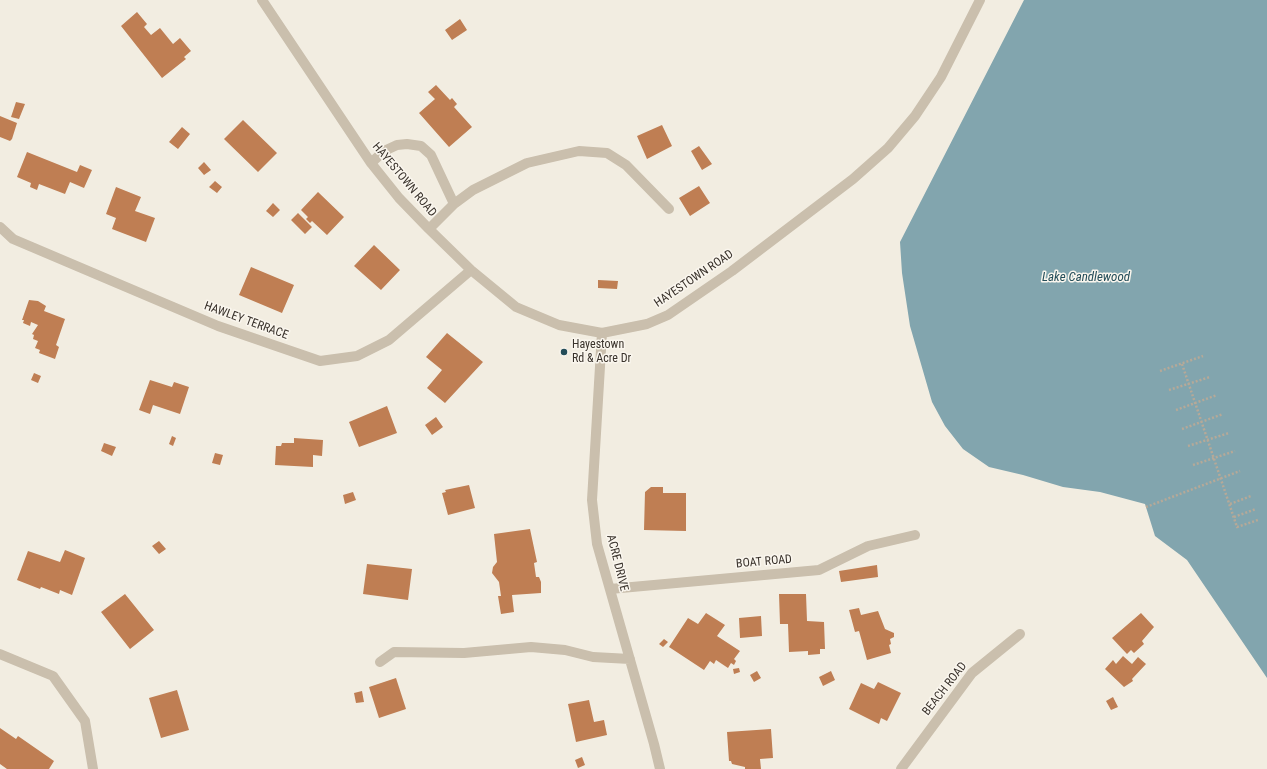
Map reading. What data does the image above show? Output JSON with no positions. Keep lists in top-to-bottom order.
{
  "streets": {
    "street": [
      "HAYESTOWN ROAD",
      "HAWLEY TERRACE",
      "BOAT ROAD",
      "ACRE DRIVE",
      "BEACH ROAD"
    ]
  },
  "crossings": [
    ["HAYESTOWN ROAD", "HAWLEY TERRACE"],
    ["HAYESTOWN ROAD", "ACRE DRIVE"],
    ["BOAT ROAD", "ACRE DRIVE"]
  ],
  "water": ["Lake Candlewood"],
  "places": ["Hayestown Rd & Acre Dr"]
}
